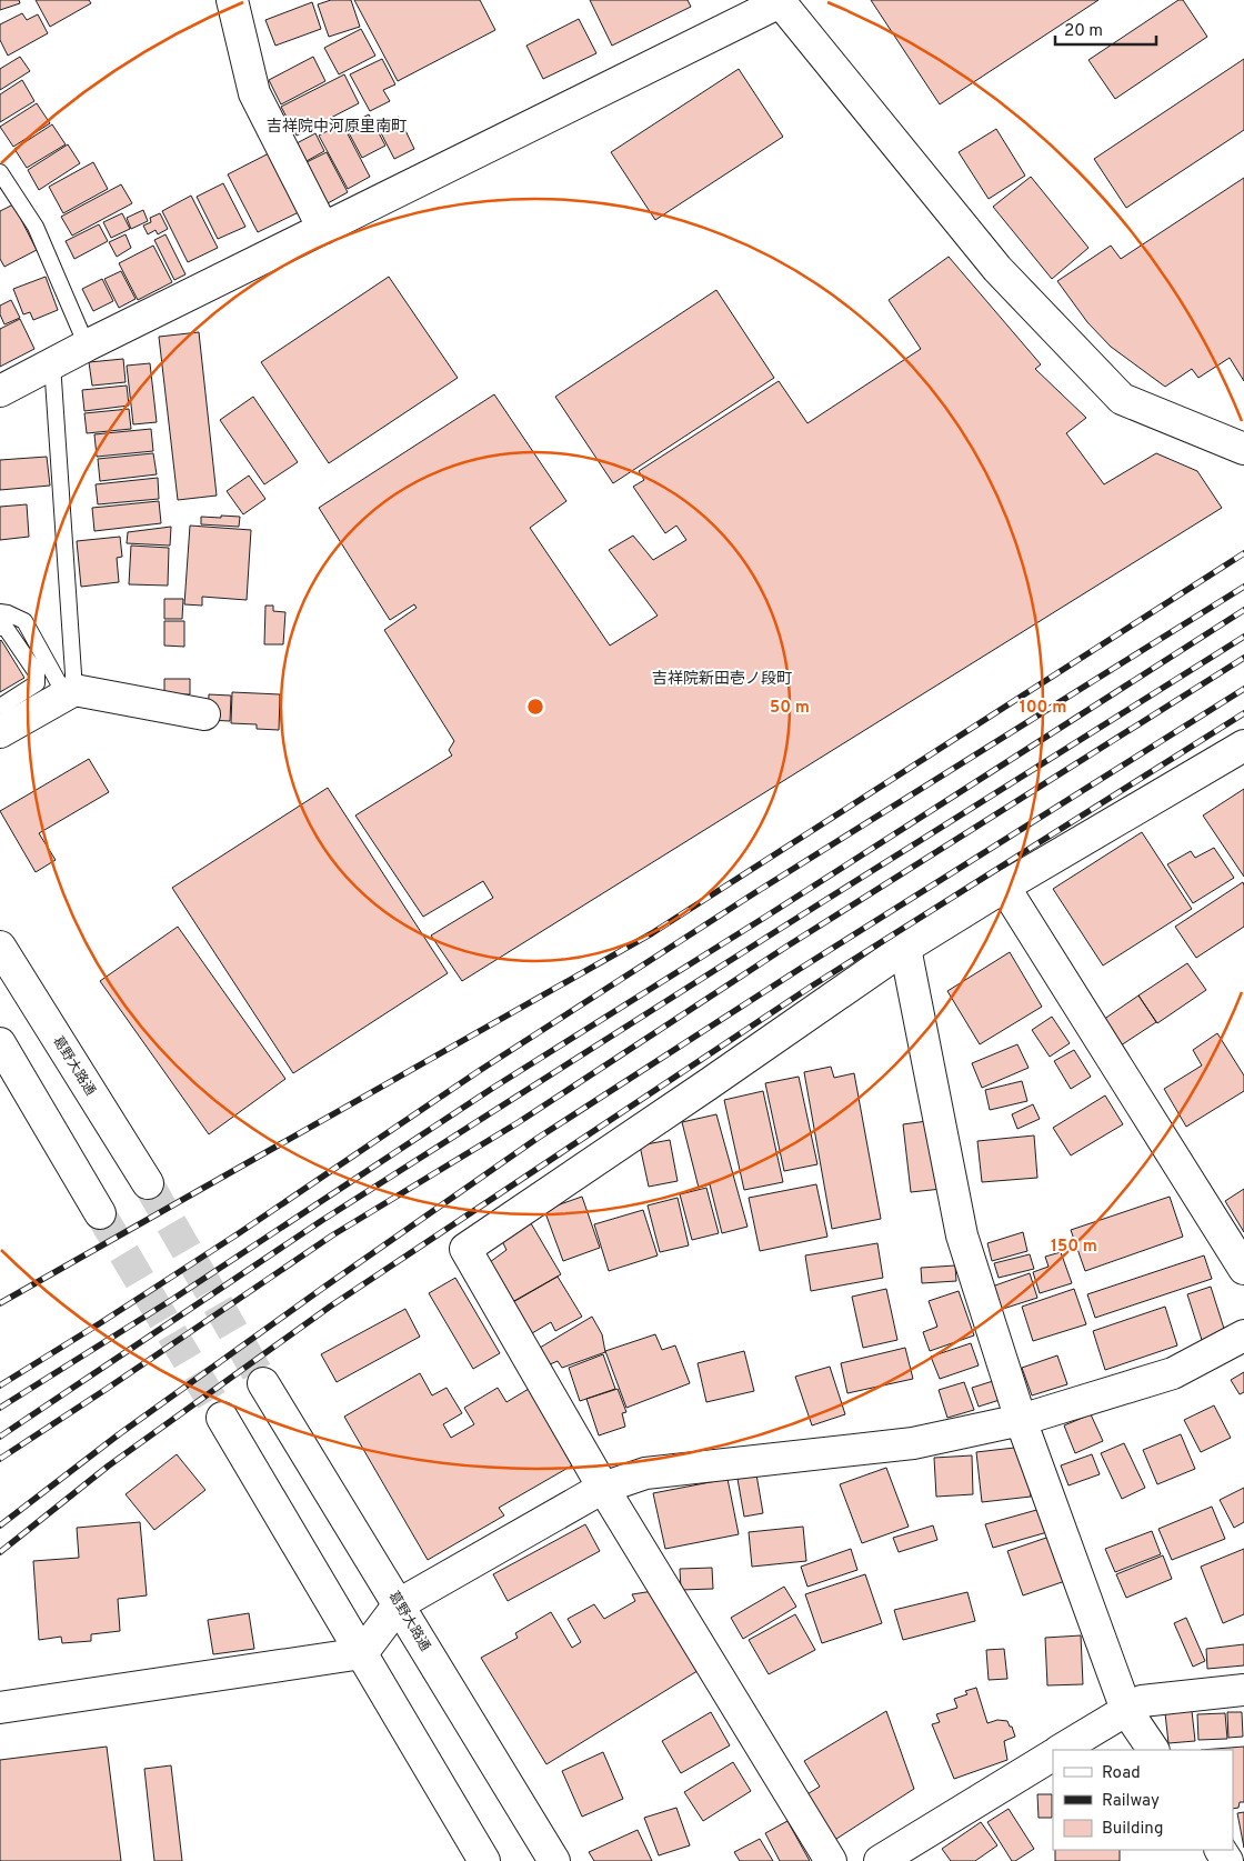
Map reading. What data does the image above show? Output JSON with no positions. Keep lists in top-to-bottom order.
{
  "streets": {
    "street": ["葛野大路通"]
  },
  "districts": ["吉祥院中河原里南町", "吉祥院新田壱ノ段町"],
  "legend": ["Road", "Railway", "Building"],
  "scale_bar": "20 m",
  "rings": ["50 m", "100 m", "150 m"]
}
